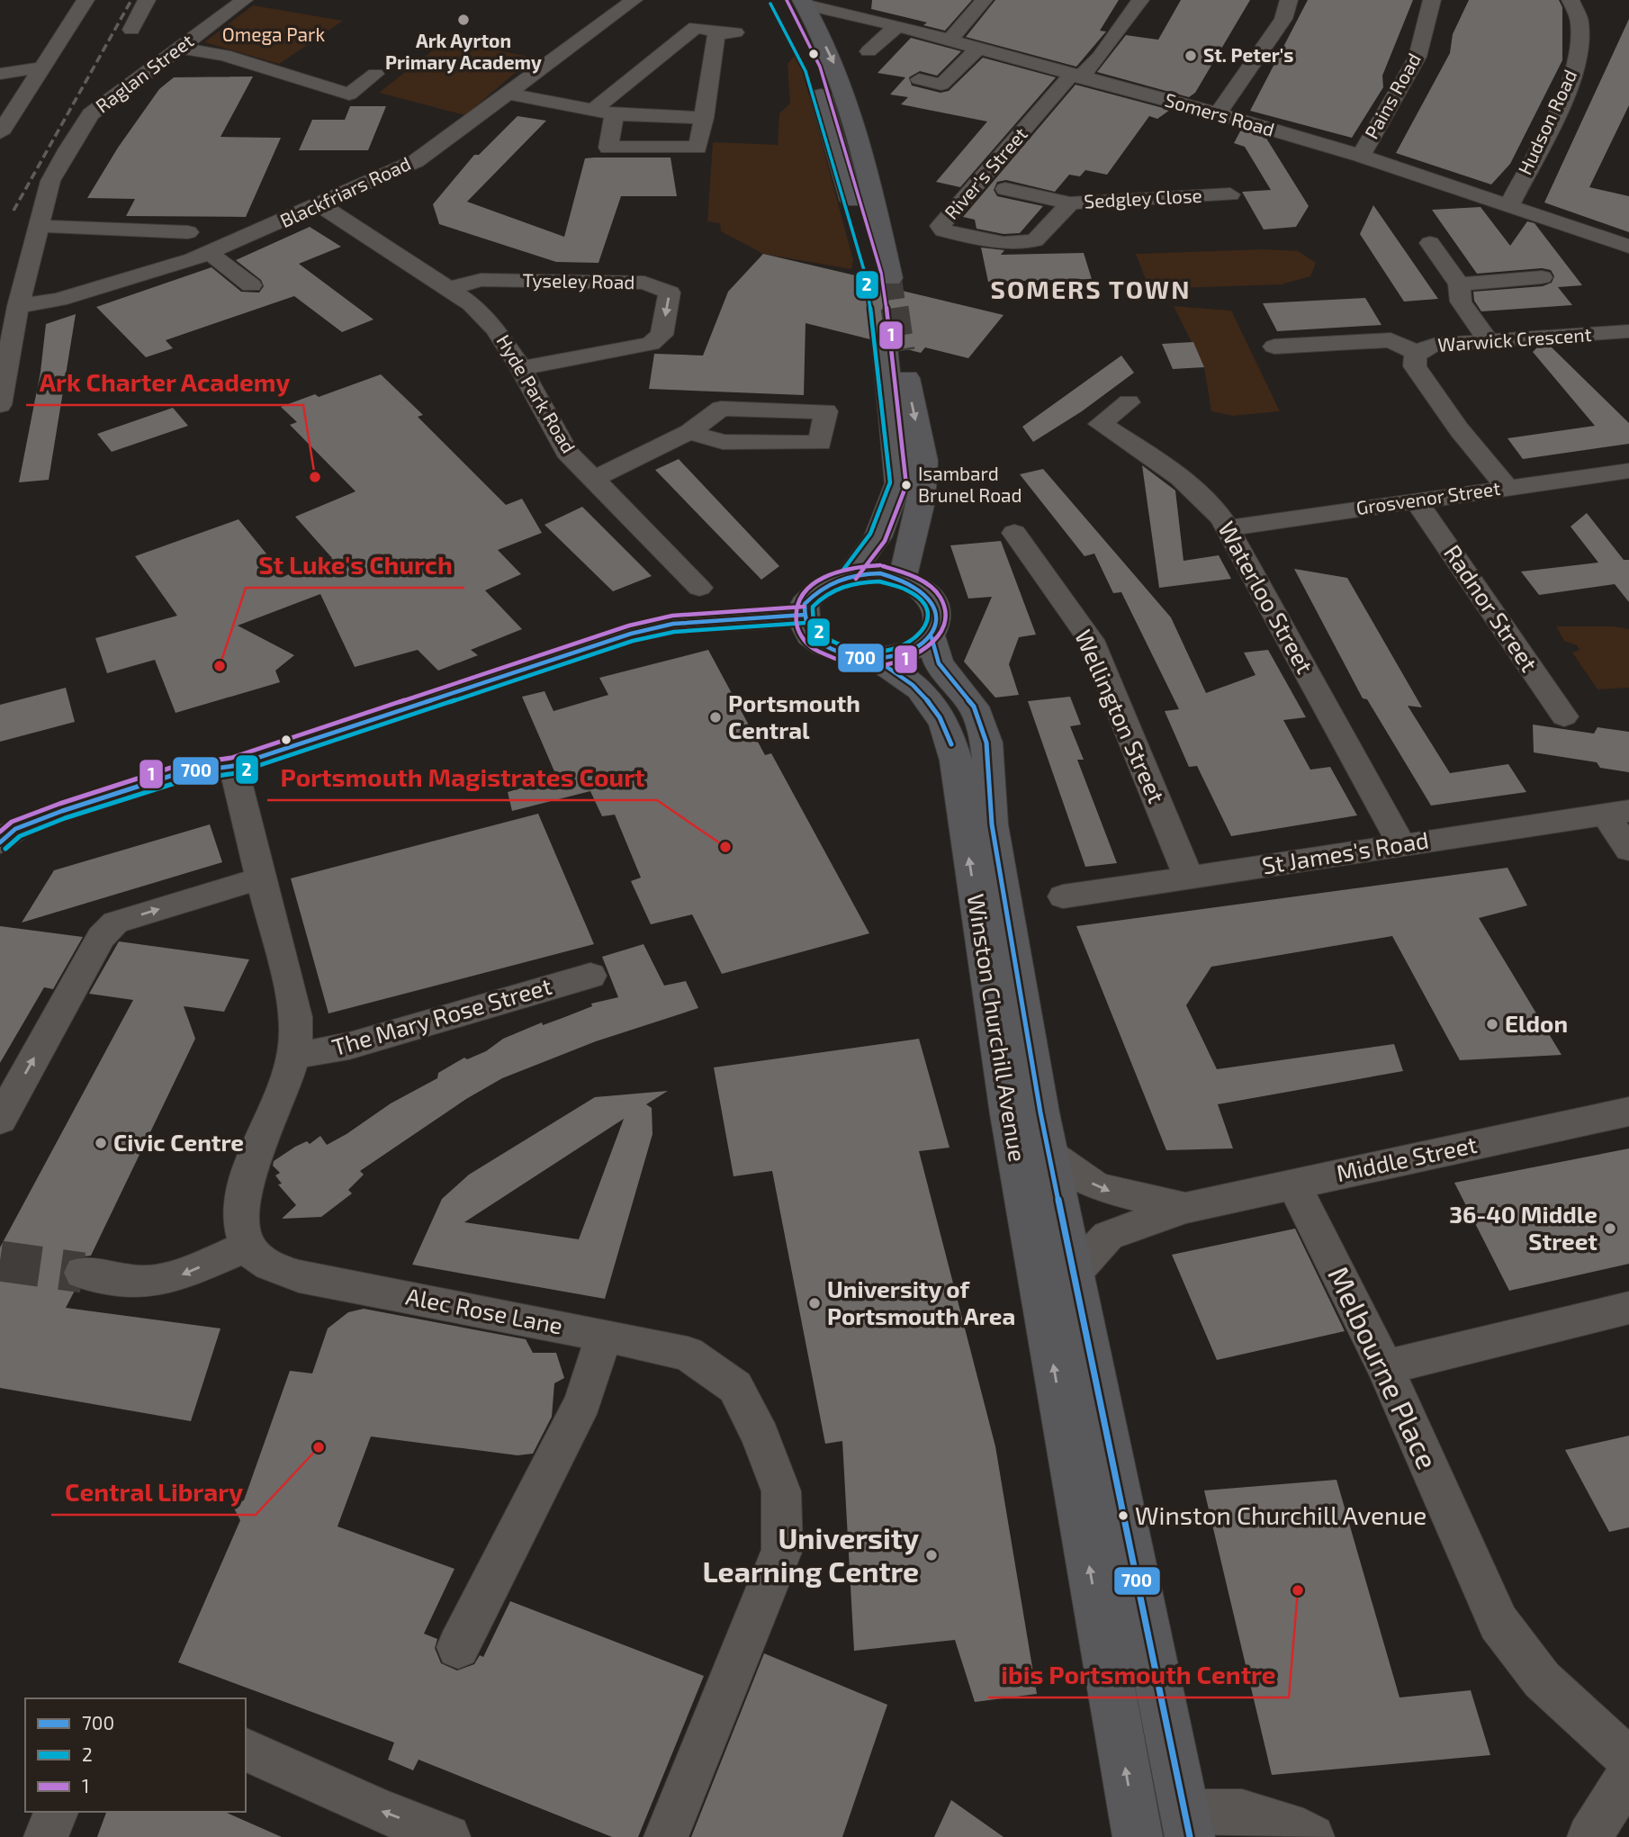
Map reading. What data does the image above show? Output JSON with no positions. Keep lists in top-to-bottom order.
{
  "streets": {
    "main road": ["Winston Churchill Avenue"],
    "street": [
      "Raglan Street",
      "Pains Road",
      "Somers Road",
      "Hudson Road",
      "River's Street",
      "Blackfriars Road",
      "Sedgley Close",
      "Tyseley Road",
      "Warwick Crescent",
      "Hyde Park Road",
      "Grosvenor Street",
      "Waterloo Street",
      "Radnor Street",
      "Wellington Street",
      "St James's Road",
      "The Mary Rose Street",
      "Middle Street",
      "Alec Rose Lane",
      "Melbourne Place"
    ]
  },
  "crossings": [
    ["Raglan Street", "Blackfriars Road"],
    ["Pains Road", "Somers Road"],
    ["Somers Road", "Hudson Road"],
    ["Somers Road", "River's Street"],
    ["River's Street", "Sedgley Close"],
    ["Blackfriars Road", "Hyde Park Road"],
    ["Tyseley Road", "Hyde Park Road"],
    ["Warwick Crescent", "Grosvenor Street"],
    ["Grosvenor Street", "Waterloo Street"],
    ["Grosvenor Street", "Radnor Street"],
    ["Waterloo Street", "St James's Road"],
    ["Wellington Street", "St James's Road"],
    ["Winston Churchill Avenue", "Middle Street"],
    ["Middle Street", "Melbourne Place"]
  ],
  "districts": ["SOMERS TOWN"],
  "parks": ["Omega Park"],
  "places": [
    "Ark Ayrton Primary Academy",
    "St. Peter's",
    "Ark Charter Academy",
    "Isambard Brunel Road",
    "St Luke's Church",
    "Portsmouth Central",
    "Portsmouth Magistrates Court",
    "Eldon",
    "Civic Centre",
    "36-40 Middle Street",
    "University of Portsmouth Area",
    "Central Library",
    "Winston Churchill Avenue",
    "University Learning Centre",
    "ibis Portsmouth Centre"
  ],
  "lines": ["transit line 1", "transit line 2", "transit line 700"],
  "legend": ["700", "2", "1"]
}
